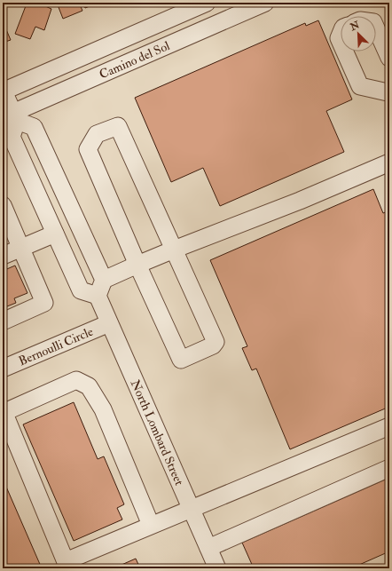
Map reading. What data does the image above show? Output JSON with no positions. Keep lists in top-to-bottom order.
{
  "streets": {
    "street": ["Camino del Sol", "Bernoulli Circle", "North Lombard Street"]
  },
  "crossings": [
    ["Bernoulli Circle", "North Lombard Street"]
  ],
  "north": "top left"
}
